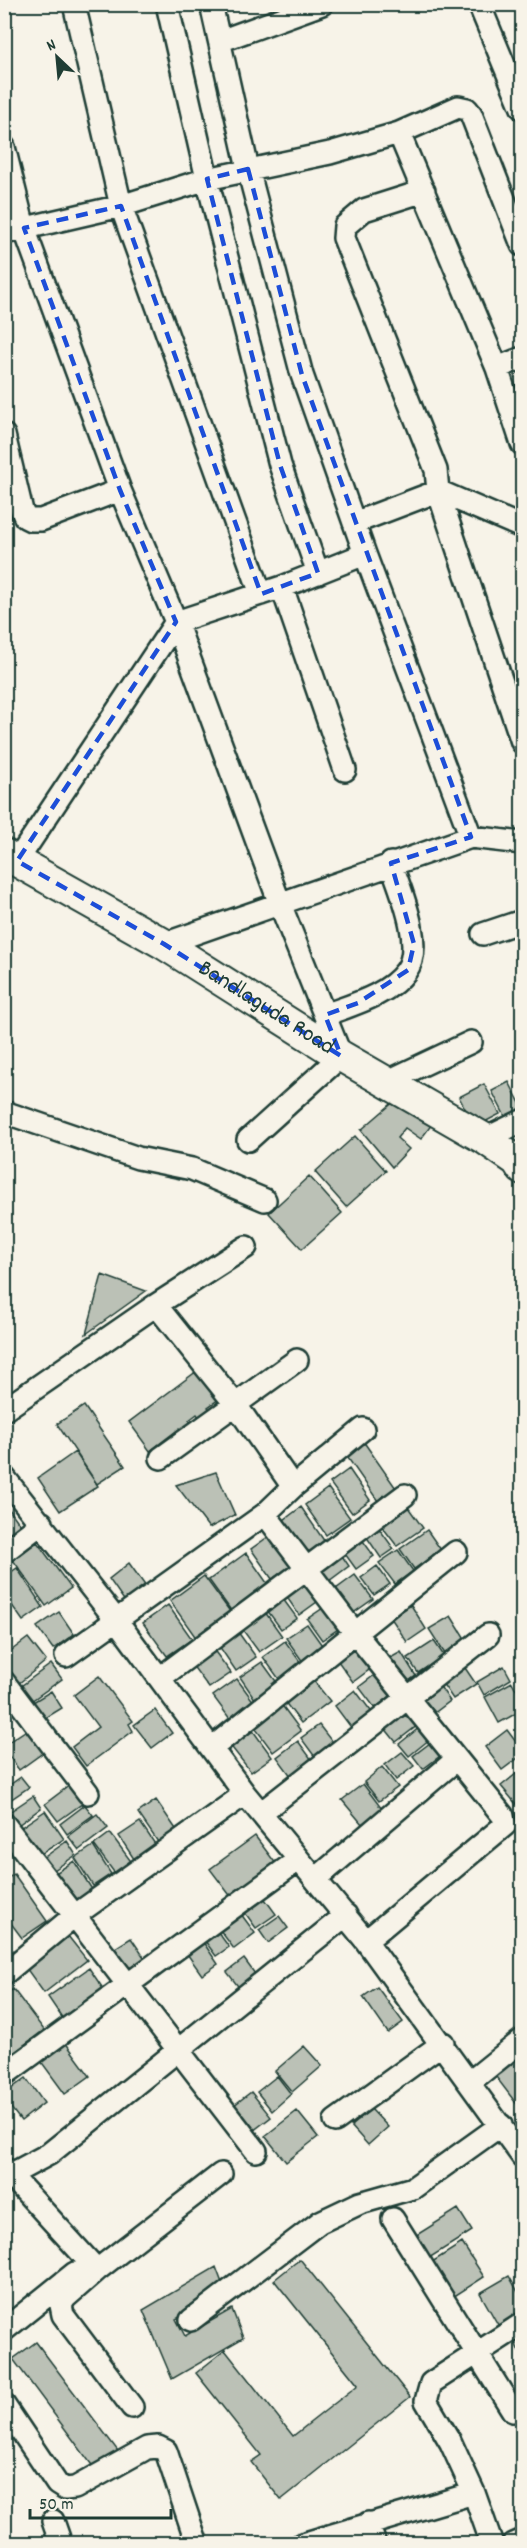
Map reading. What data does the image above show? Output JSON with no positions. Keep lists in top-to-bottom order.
{
  "streets": {
    "street": ["Bandlaguda Road"]
  },
  "scale_bar": "50 m",
  "north": "top left"
}
